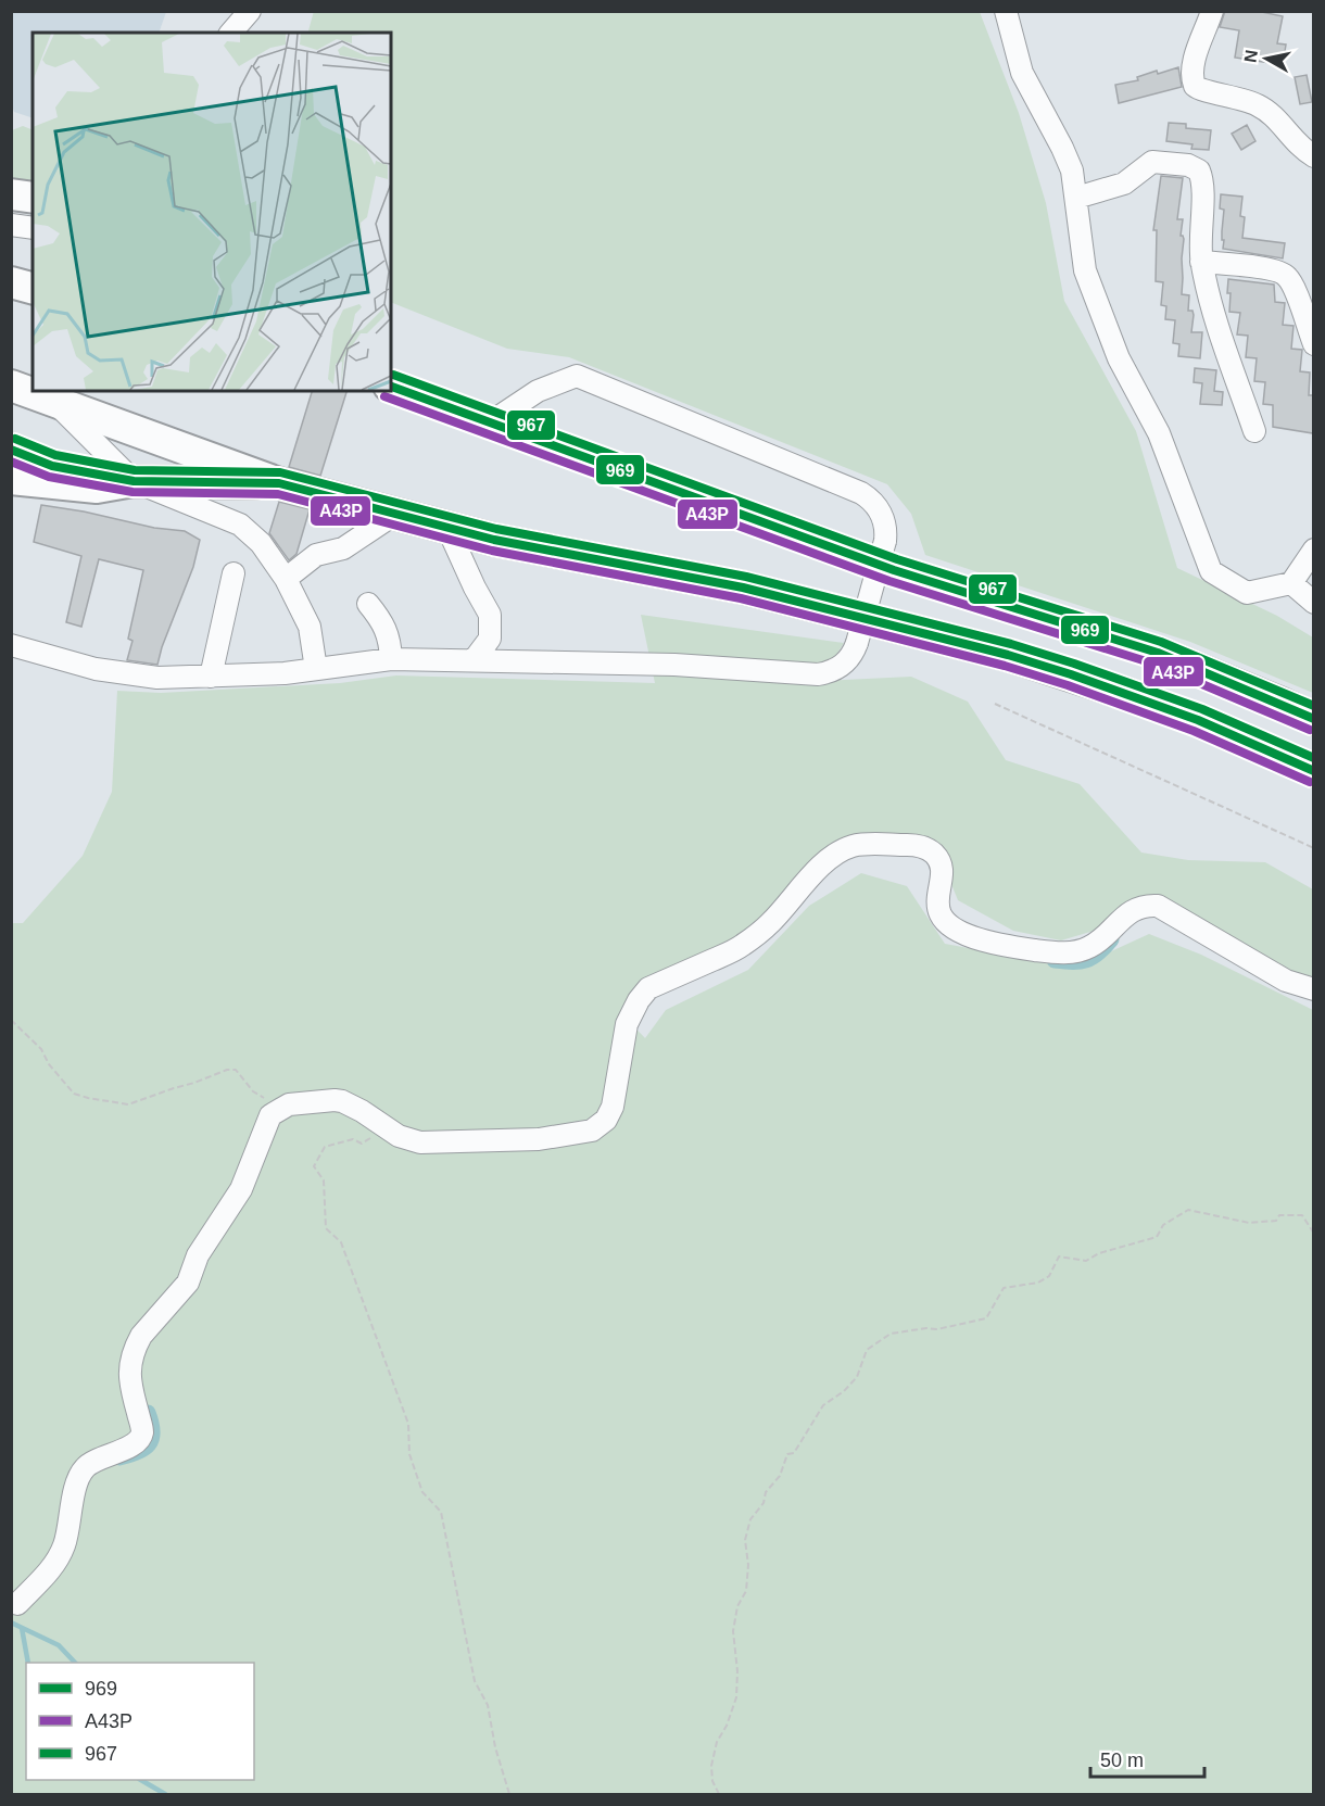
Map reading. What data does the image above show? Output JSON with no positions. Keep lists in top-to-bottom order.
{
  "lines": ["transit line 967", "transit line 969", "transit line A43P"],
  "legend": ["969", "A43P", "967"],
  "scale_bar": "50 m",
  "north": "left"
}
